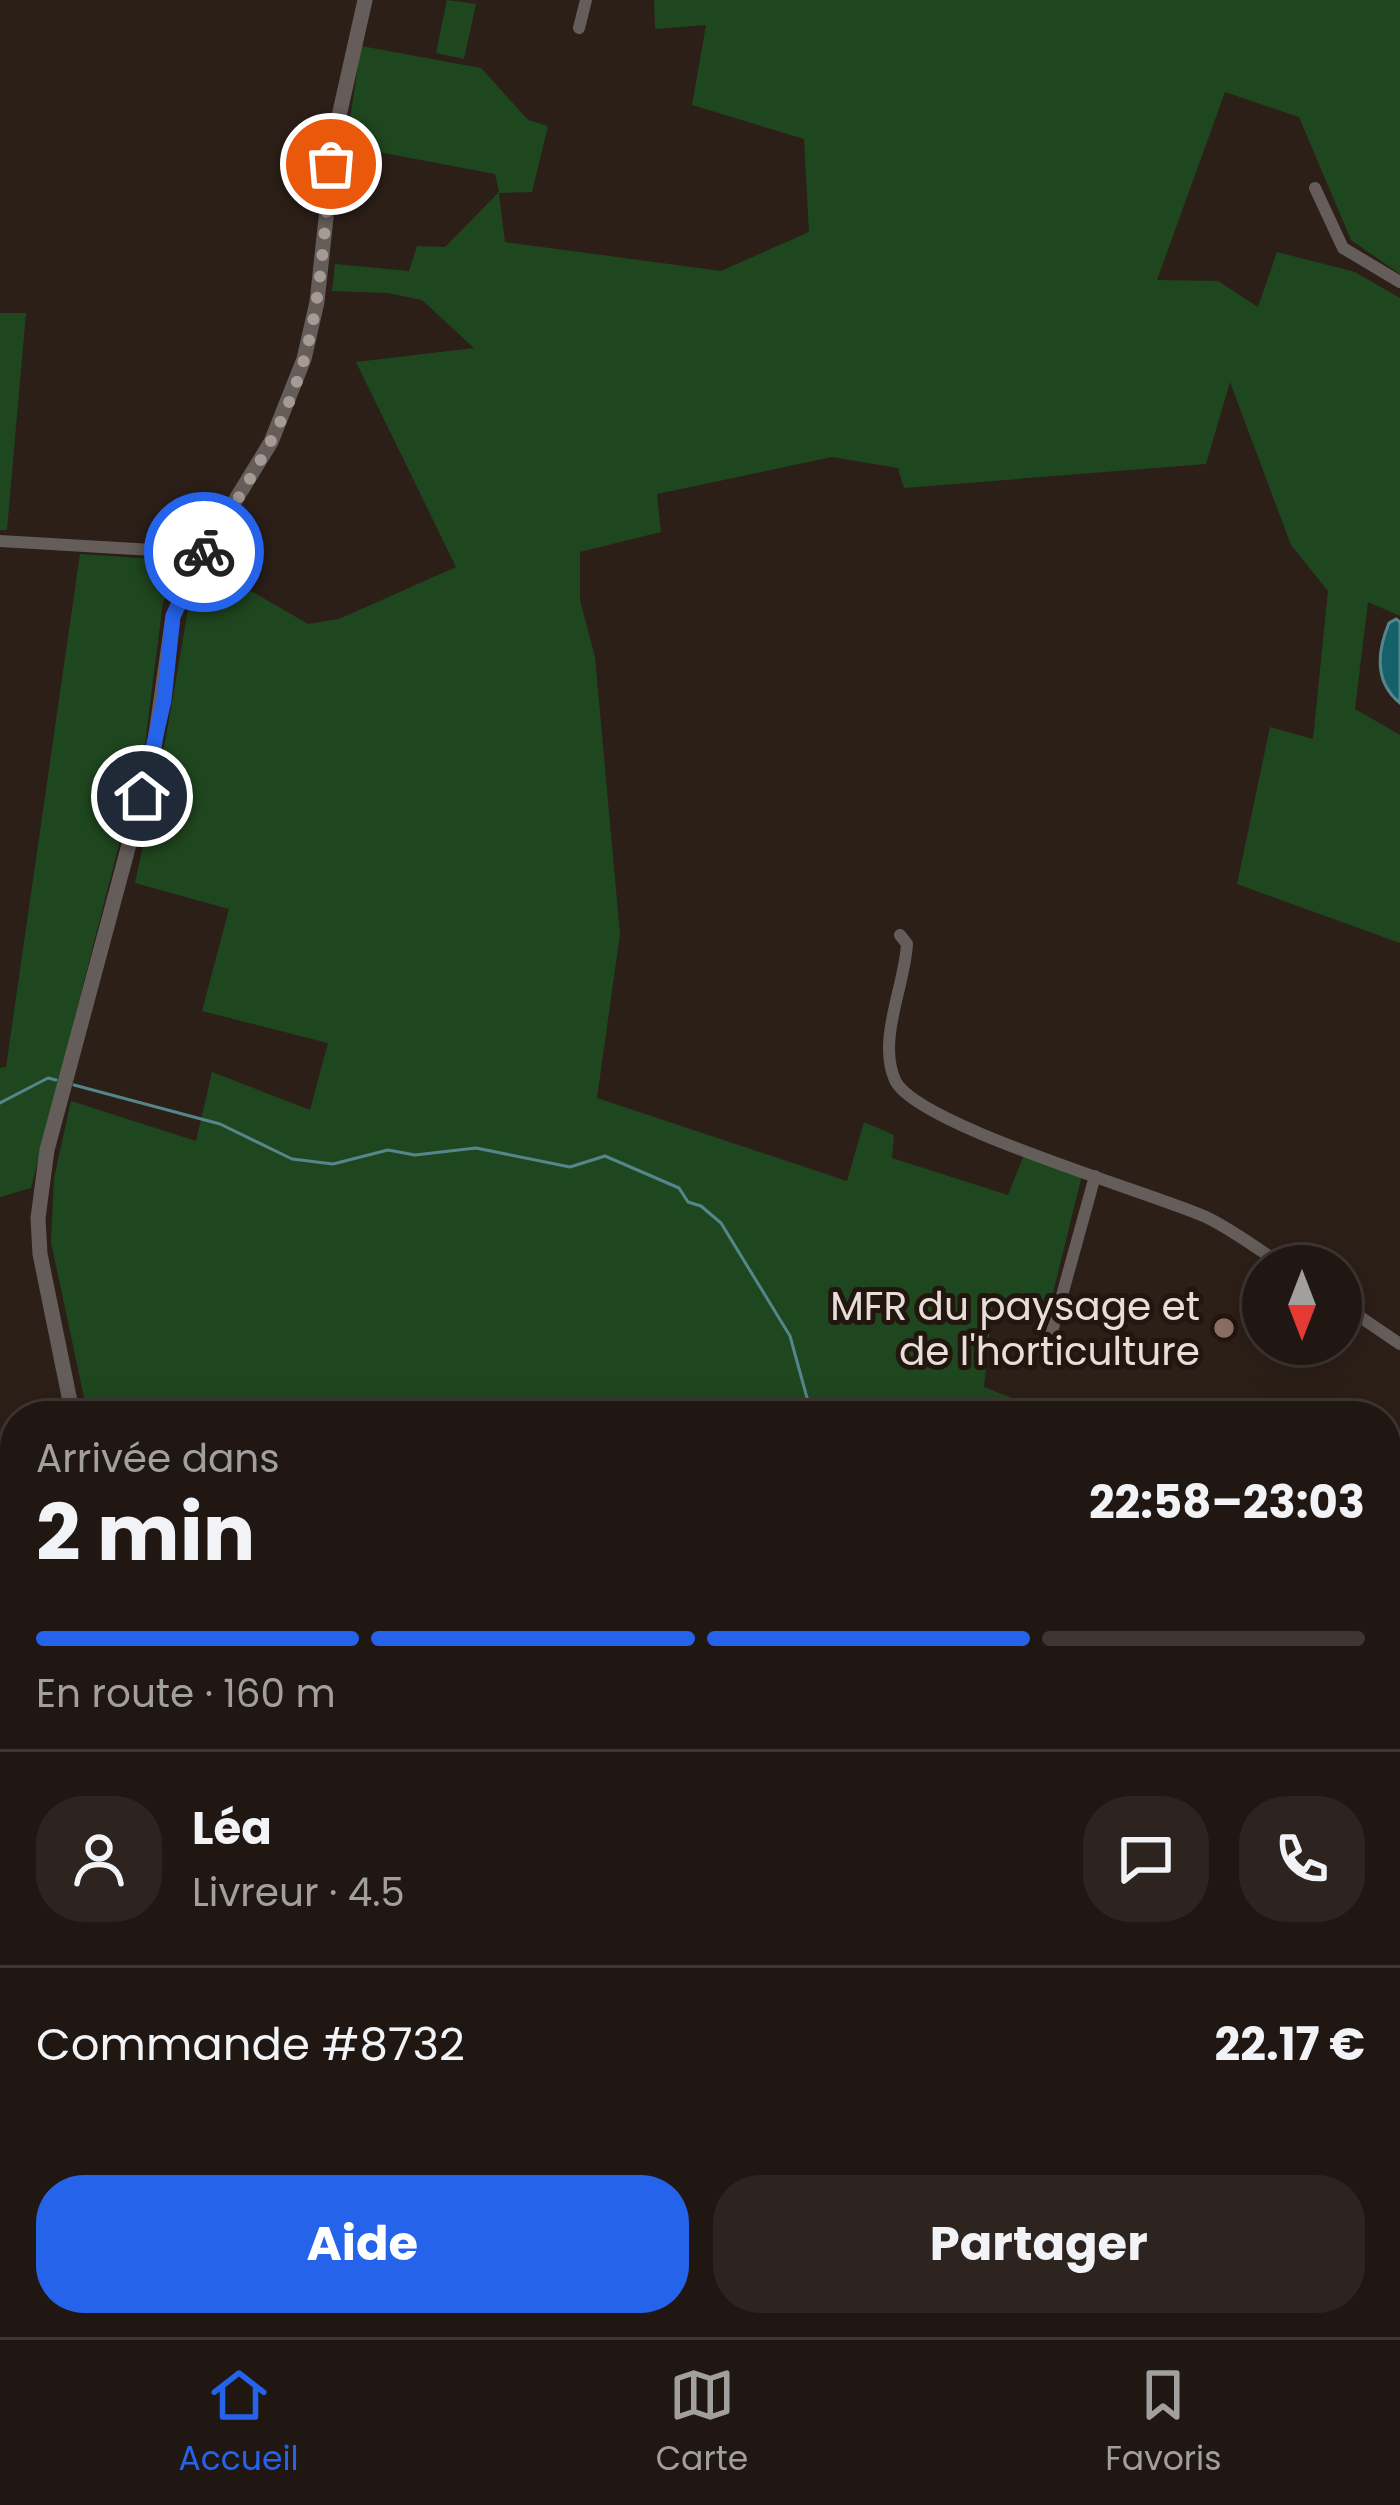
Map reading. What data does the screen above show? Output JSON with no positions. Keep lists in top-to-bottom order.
{
  "places": ["MFR du paysage et de l'horticulture"],
  "north": "bottom",
  "page": {
    "heading": ["2 min", "Arrivée dans", "22:58–23:03"],
    "panel": [
      "Léa",
      "Livreur · 4.5",
      "Commande #8732",
      "22.17 €"
    ],
    "bar": "En route · 160 m",
    "buttons": ["Aide", "Partager"],
    "tabs": ["Accueil", "Carte", "Favoris"]
  }
}
